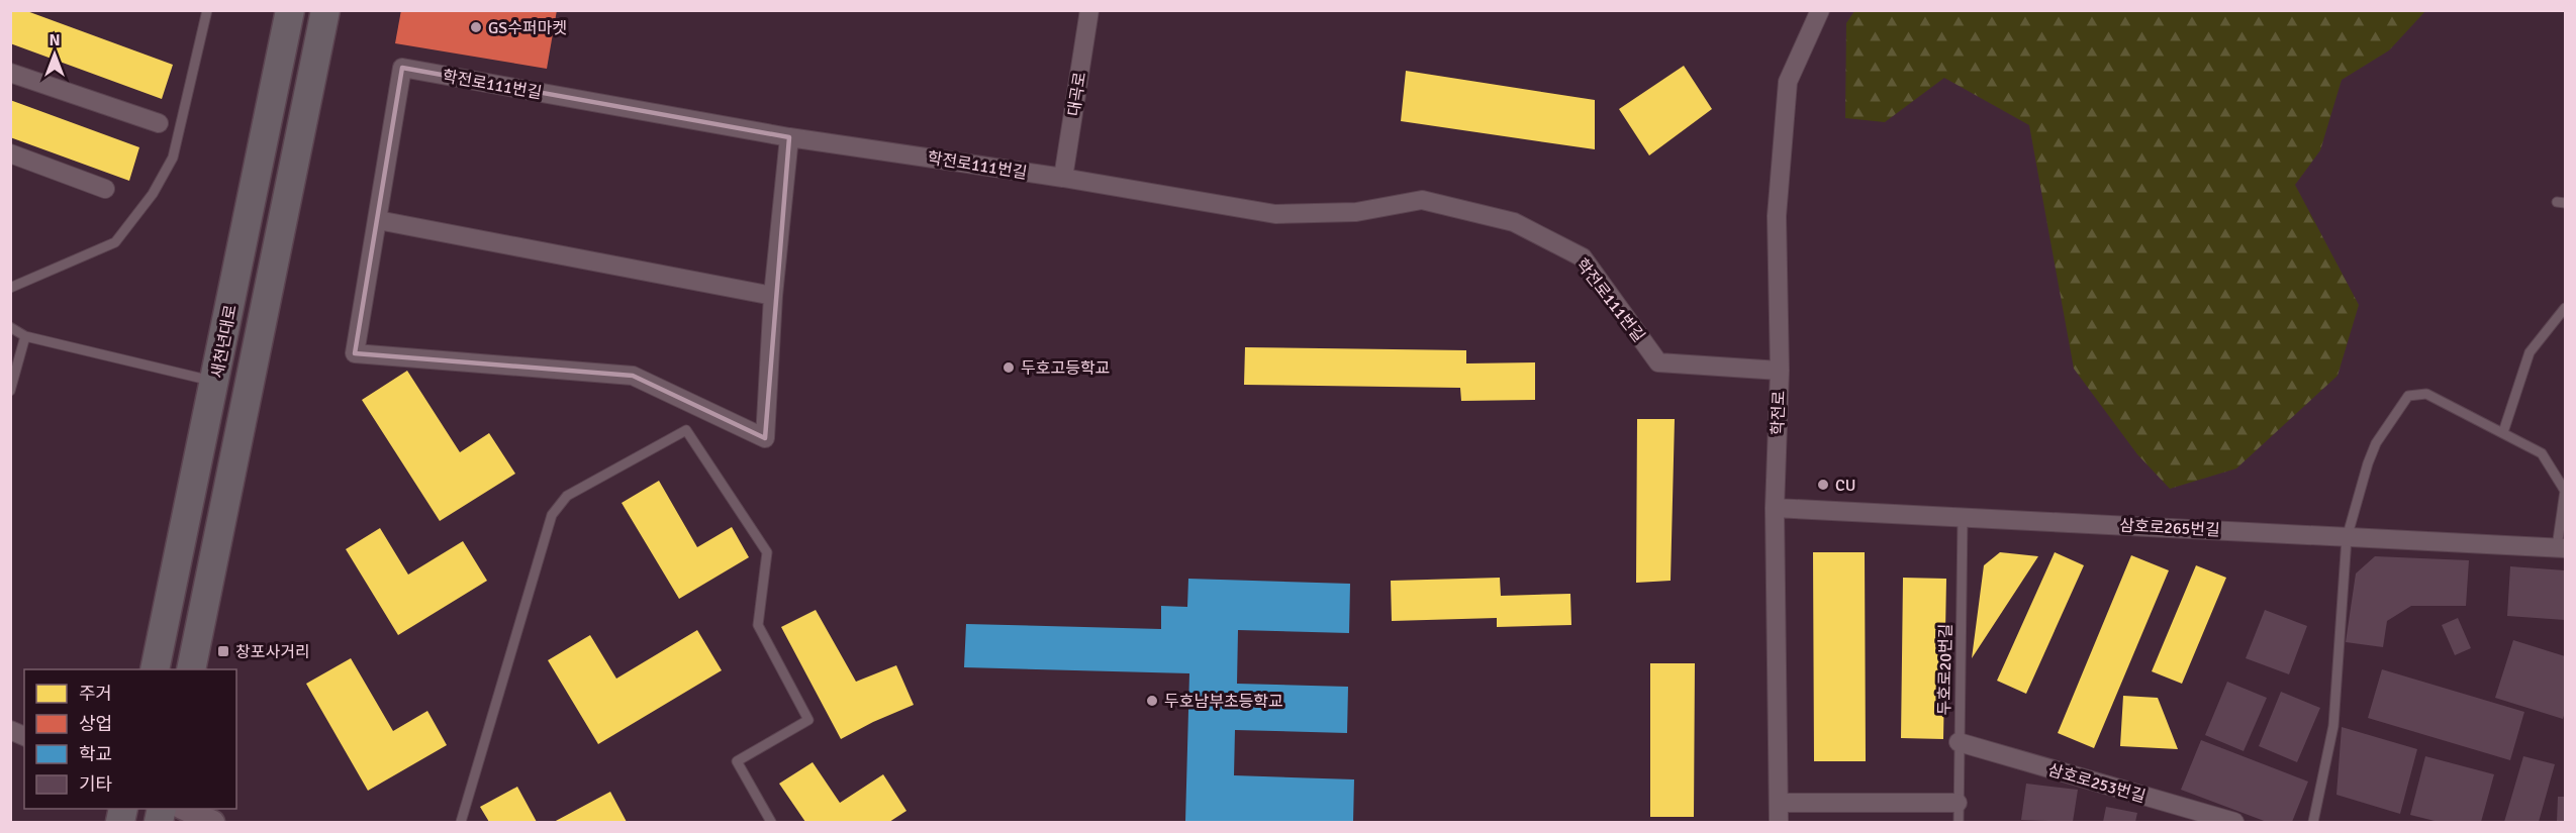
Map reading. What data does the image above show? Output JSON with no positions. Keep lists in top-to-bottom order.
{
  "streets": {
    "main road": ["새천년대로"],
    "street": [
      "학전로111번길",
      "대곡로",
      "학전로",
      "삼호로265번길",
      "삼호로253번길"
    ],
    "lane": ["두호로20번길"]
  },
  "crossings": [
    ["학전로111번길", "대곡로"],
    ["학전로111번길", "학전로"],
    ["학전로", "삼호로265번길"],
    ["삼호로265번길", "두호로20번길"],
    ["두호로20번길", "삼호로253번길"]
  ],
  "places": {
    "other": [
      "GS수퍼마켓",
      "두호고등학교",
      "CU",
      "두호남부초등학교"
    ],
    "transit": ["창포사거리"]
  },
  "legend": [
    "주거",
    "상업",
    "학교",
    "기타"
  ],
  "north": "top"
}
